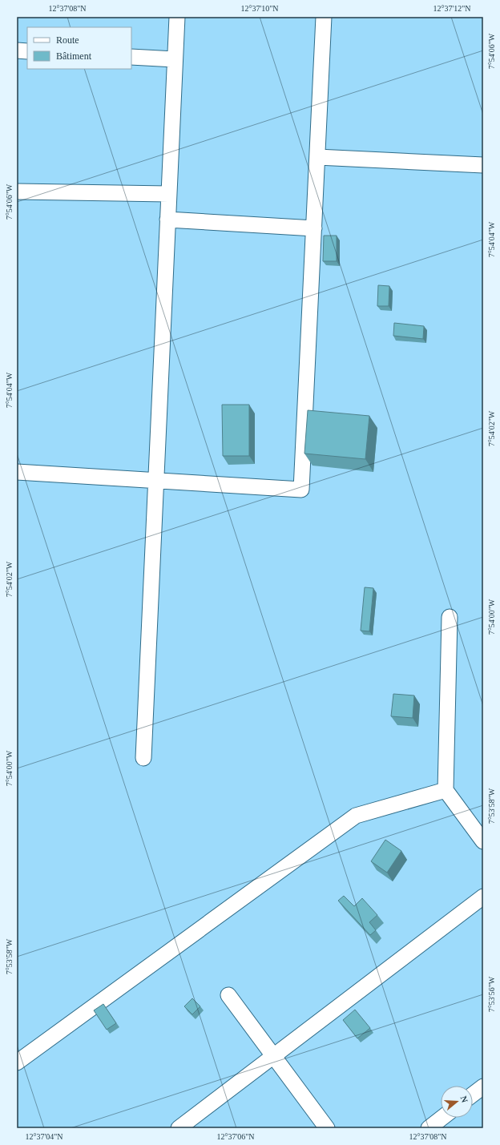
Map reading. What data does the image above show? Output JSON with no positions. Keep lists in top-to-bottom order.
{
  "legend": ["Route", "Bâtiment"],
  "north": "right",
  "coordinates": [
    "12°37'08\"N",
    "12°37'10\"N",
    "12°37'12\"N",
    "7°54'06\"W",
    "7°54'04\"W",
    "7°54'02\"W",
    "7°54'00\"W",
    "7°53'58\"W",
    "7°53'56\"W",
    "12°37'04\"N",
    "12°37'06\"N"
  ]
}
